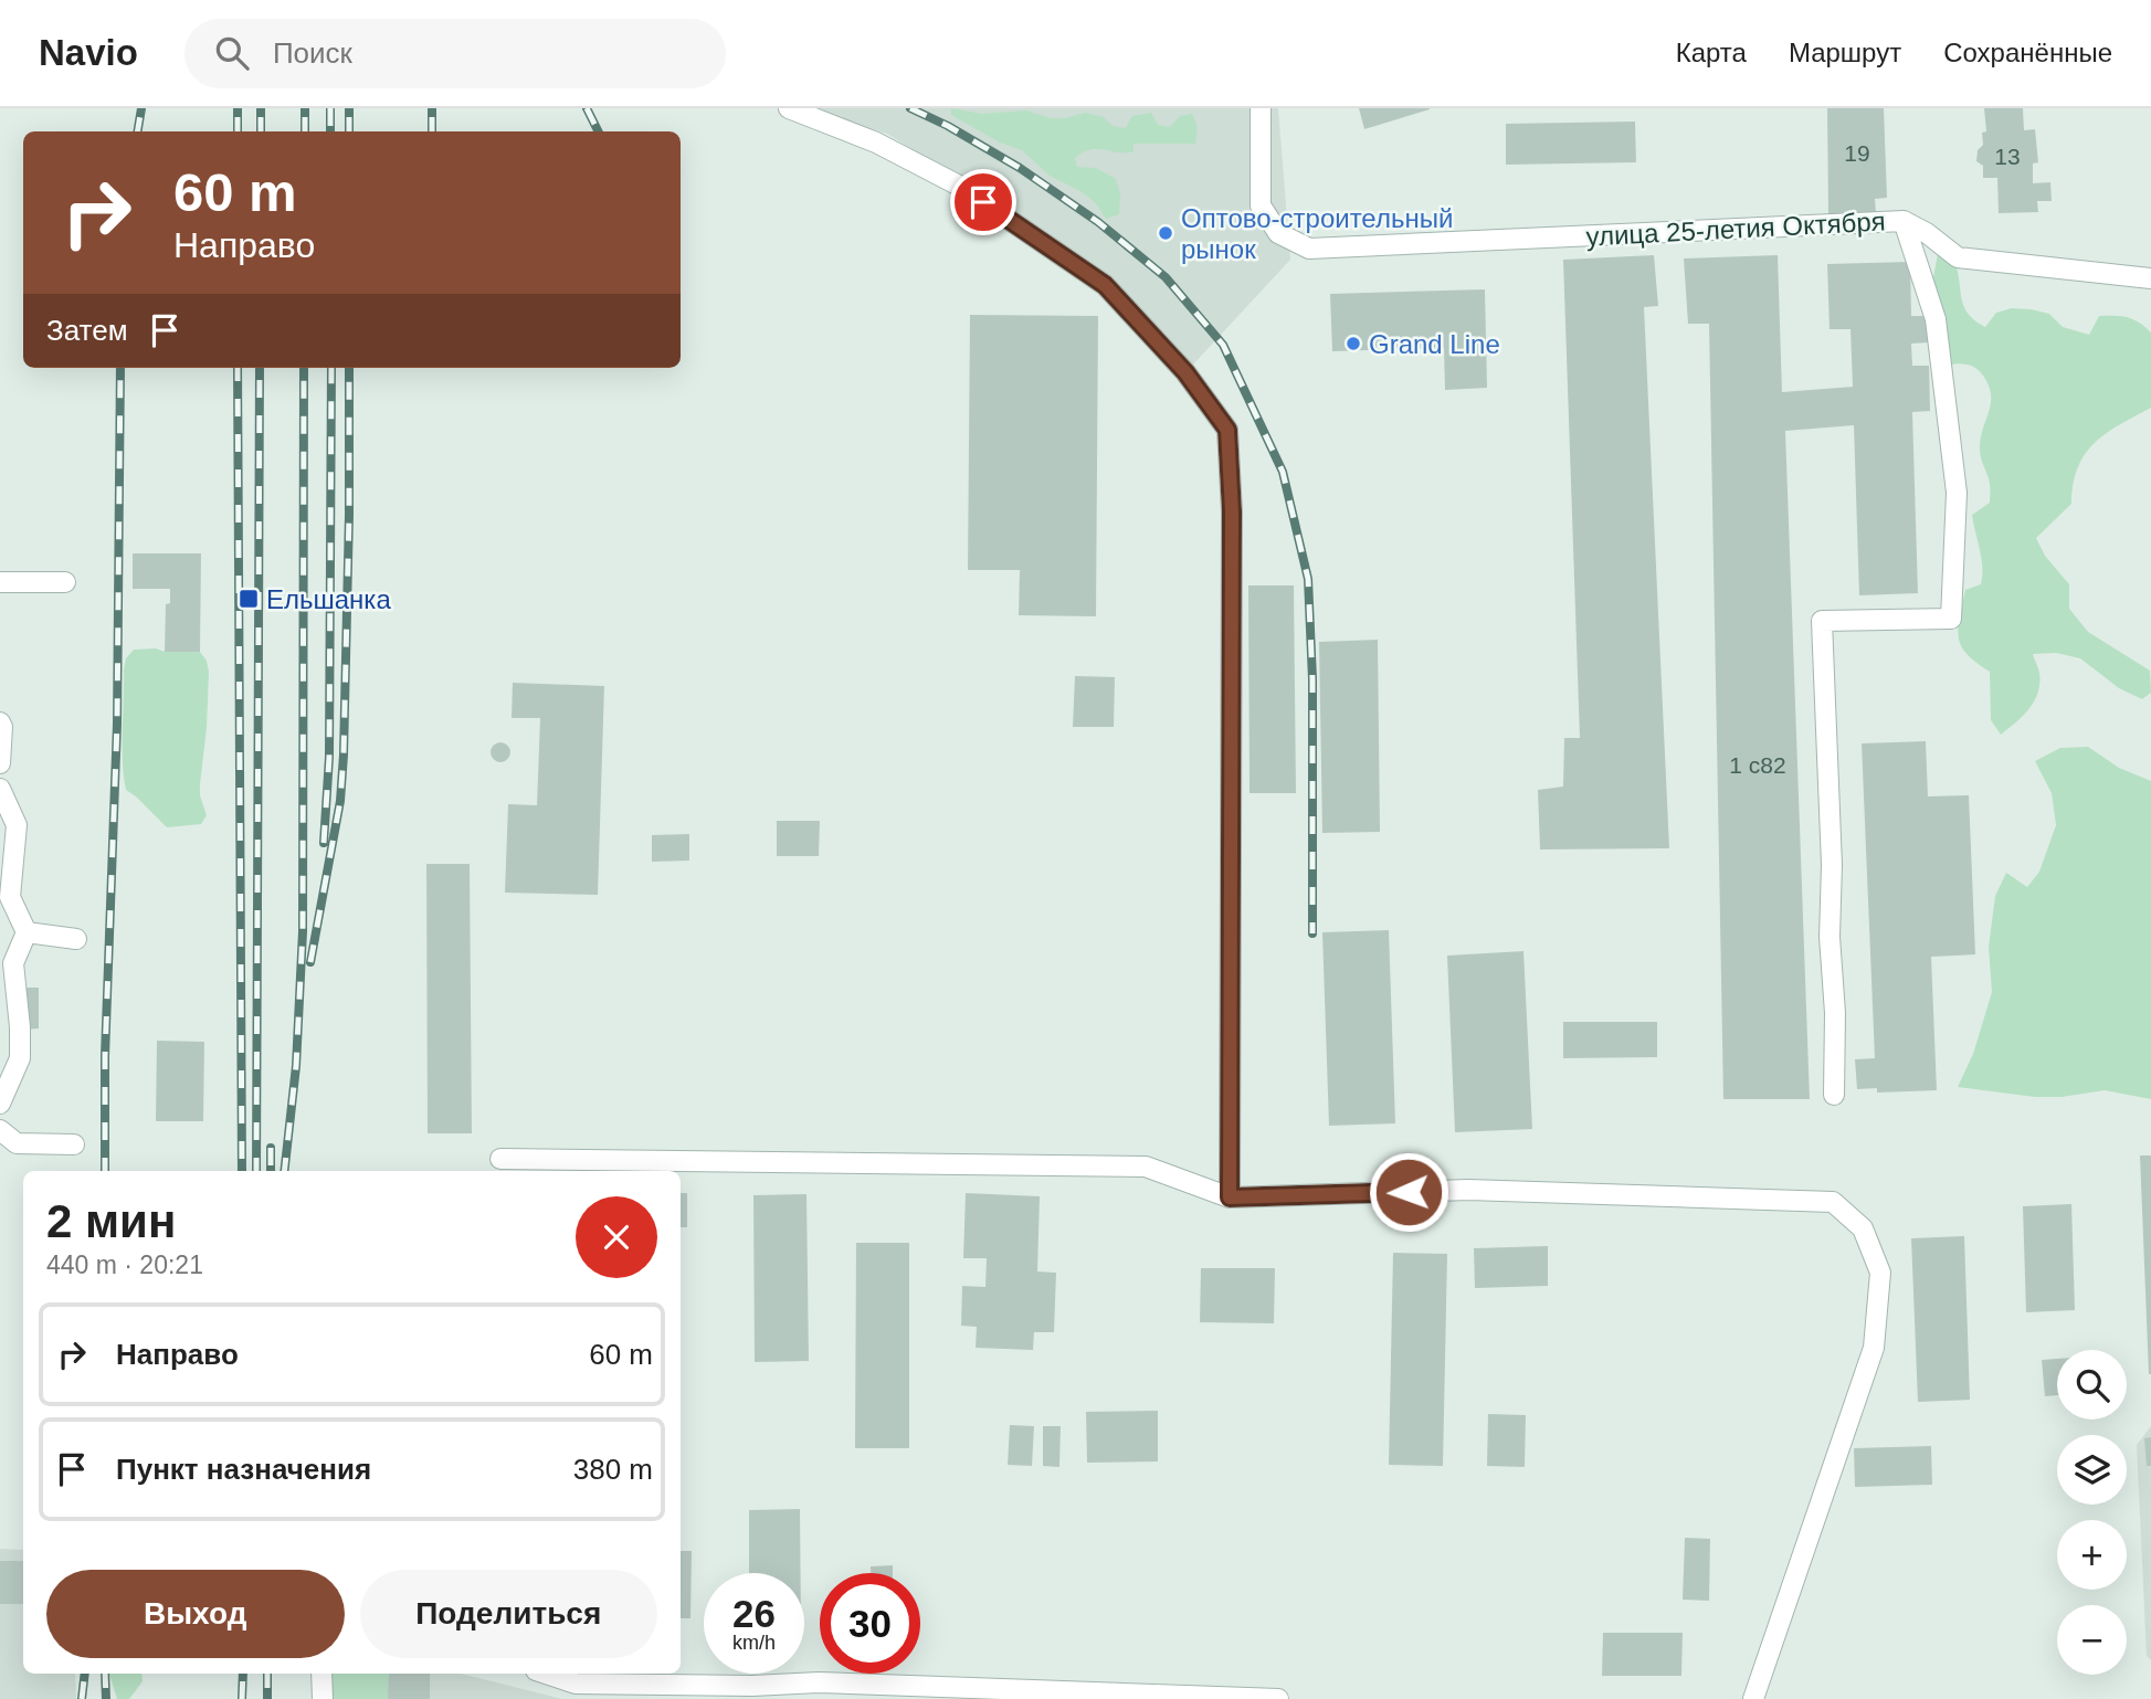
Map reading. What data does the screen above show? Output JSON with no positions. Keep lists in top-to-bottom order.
{
  "streets": {
    "street": ["улица 25-летия Октября"]
  },
  "places": {
    "other": ["Оптово-строительный рынок", "Grand Line"],
    "transit": ["Ельшанка"]
  },
  "house_numbers": ["19", "13", "1 с82"],
  "page": {
    "header": "Navio",
    "search": "Поиск",
    "nav": ["Карта", "Маршрут", "Сохранённые"],
    "turn": ["60 m", "Направо"],
    "then": "Затем",
    "heading": ["2 мин", "440 m · 20:21"],
    "list": [
      {
        "name": "Направо",
        "value": "60 m"
      },
      {
        "name": "Пункт назначения",
        "value": "380 m"
      }
    ],
    "map_buttons": ["+", "−"],
    "buttons": ["Выход", "Поделиться"],
    "speed": "26 km/h",
    "limit": "30"
  }
}
